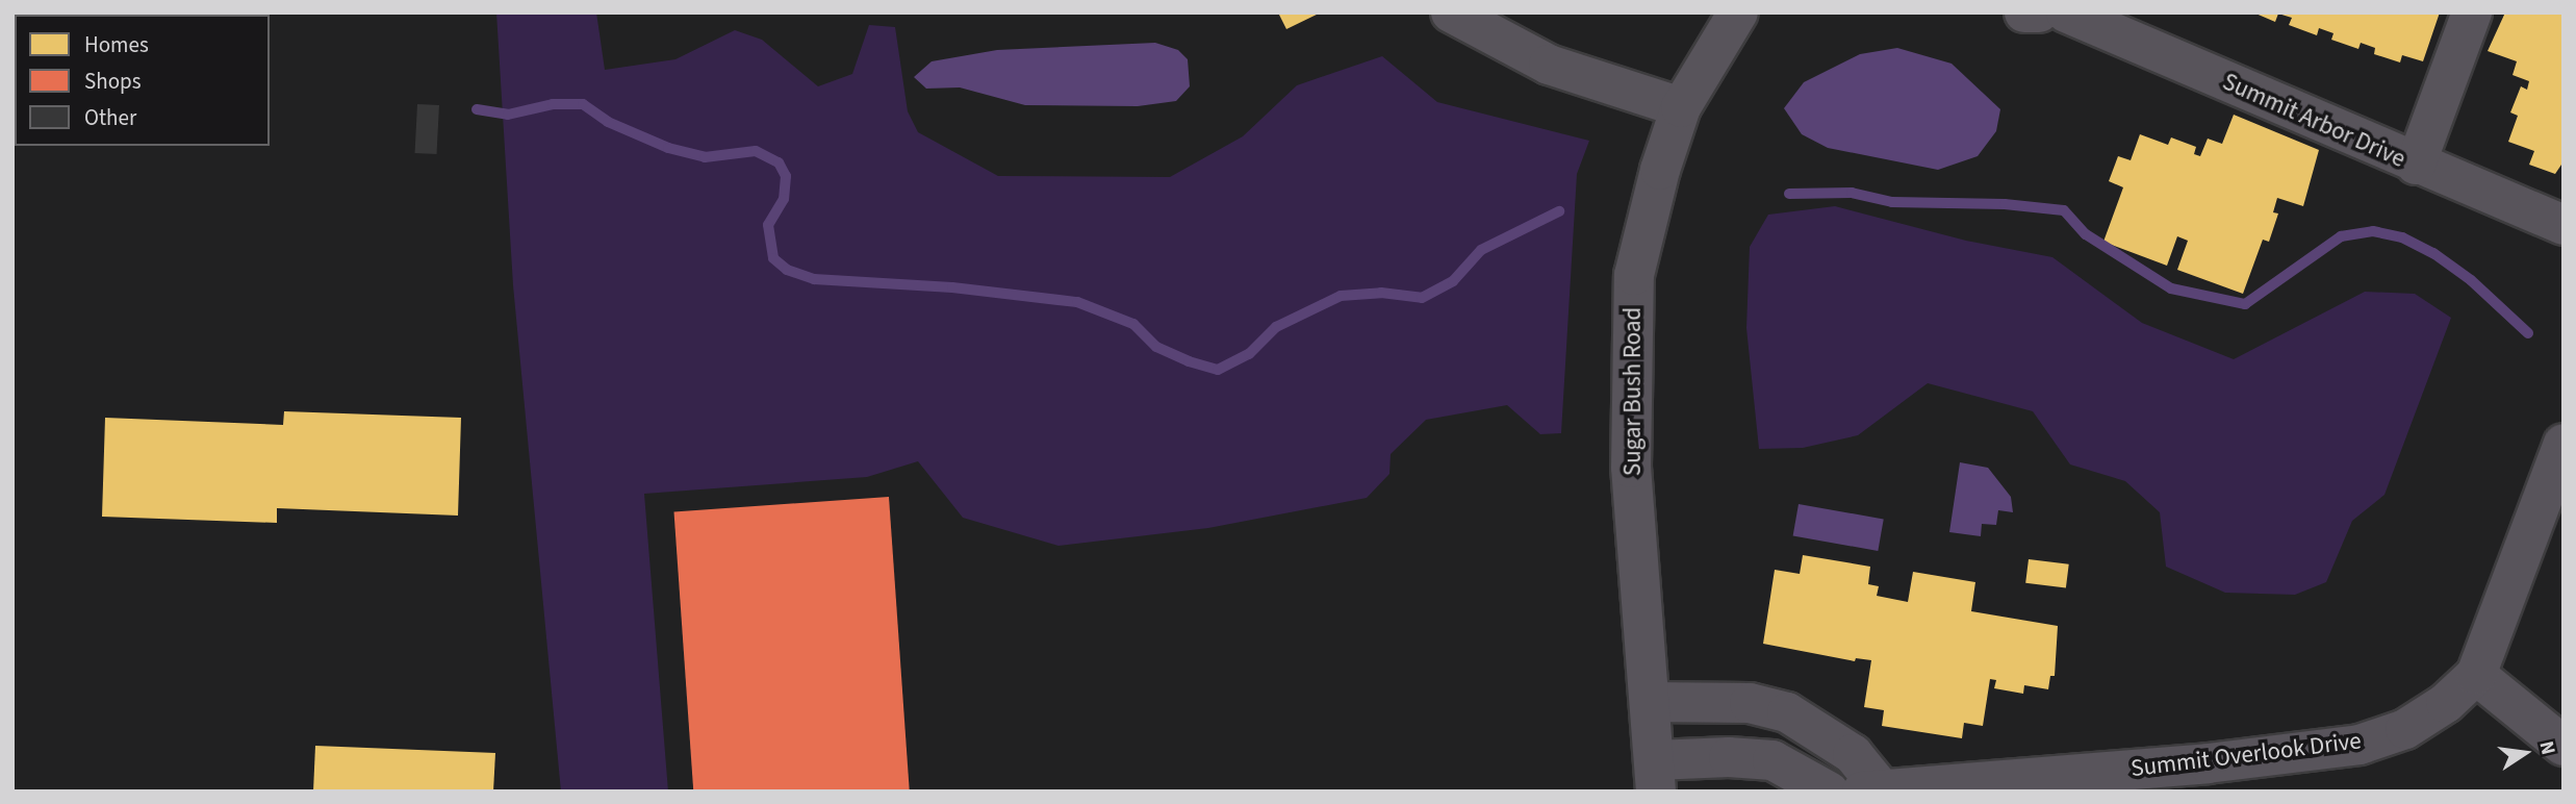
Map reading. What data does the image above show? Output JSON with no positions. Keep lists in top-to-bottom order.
{
  "streets": {
    "street": ["Summit Arbor Drive", "Sugar Bush Road", "Summit Overlook Drive"]
  },
  "crossings": [
    ["Sugar Bush Road", "Summit Overlook Drive"]
  ],
  "legend": ["Homes", "Shops", "Other"],
  "north": "right"
}
